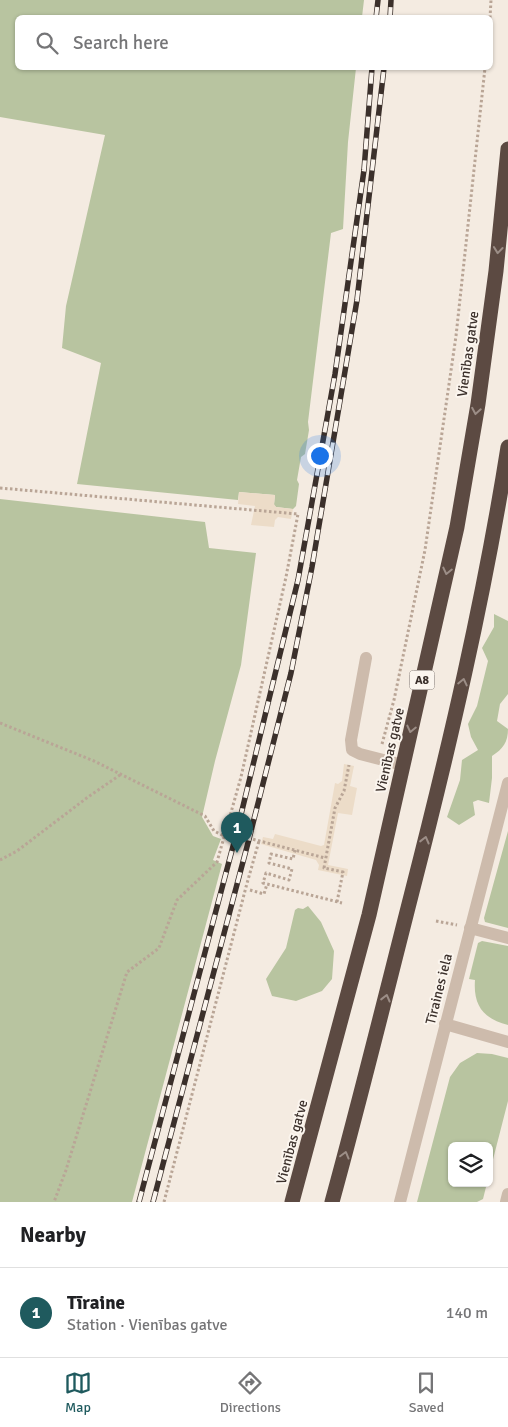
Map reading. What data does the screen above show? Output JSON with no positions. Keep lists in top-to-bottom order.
{
  "streets": {
    "highway": ["Vienības gatve", "A8"],
    "street": ["Tīraines iela"]
  },
  "page": {
    "search": "Search here",
    "pins": "1",
    "heading": "Nearby",
    "list": [
      {
        "mark": "1",
        "name": "Tīraine",
        "note": "Station · Vienības gatve",
        "value": "140 m"
      }
    ],
    "nav": ["Map", "Directions", "Saved"]
  }
}
